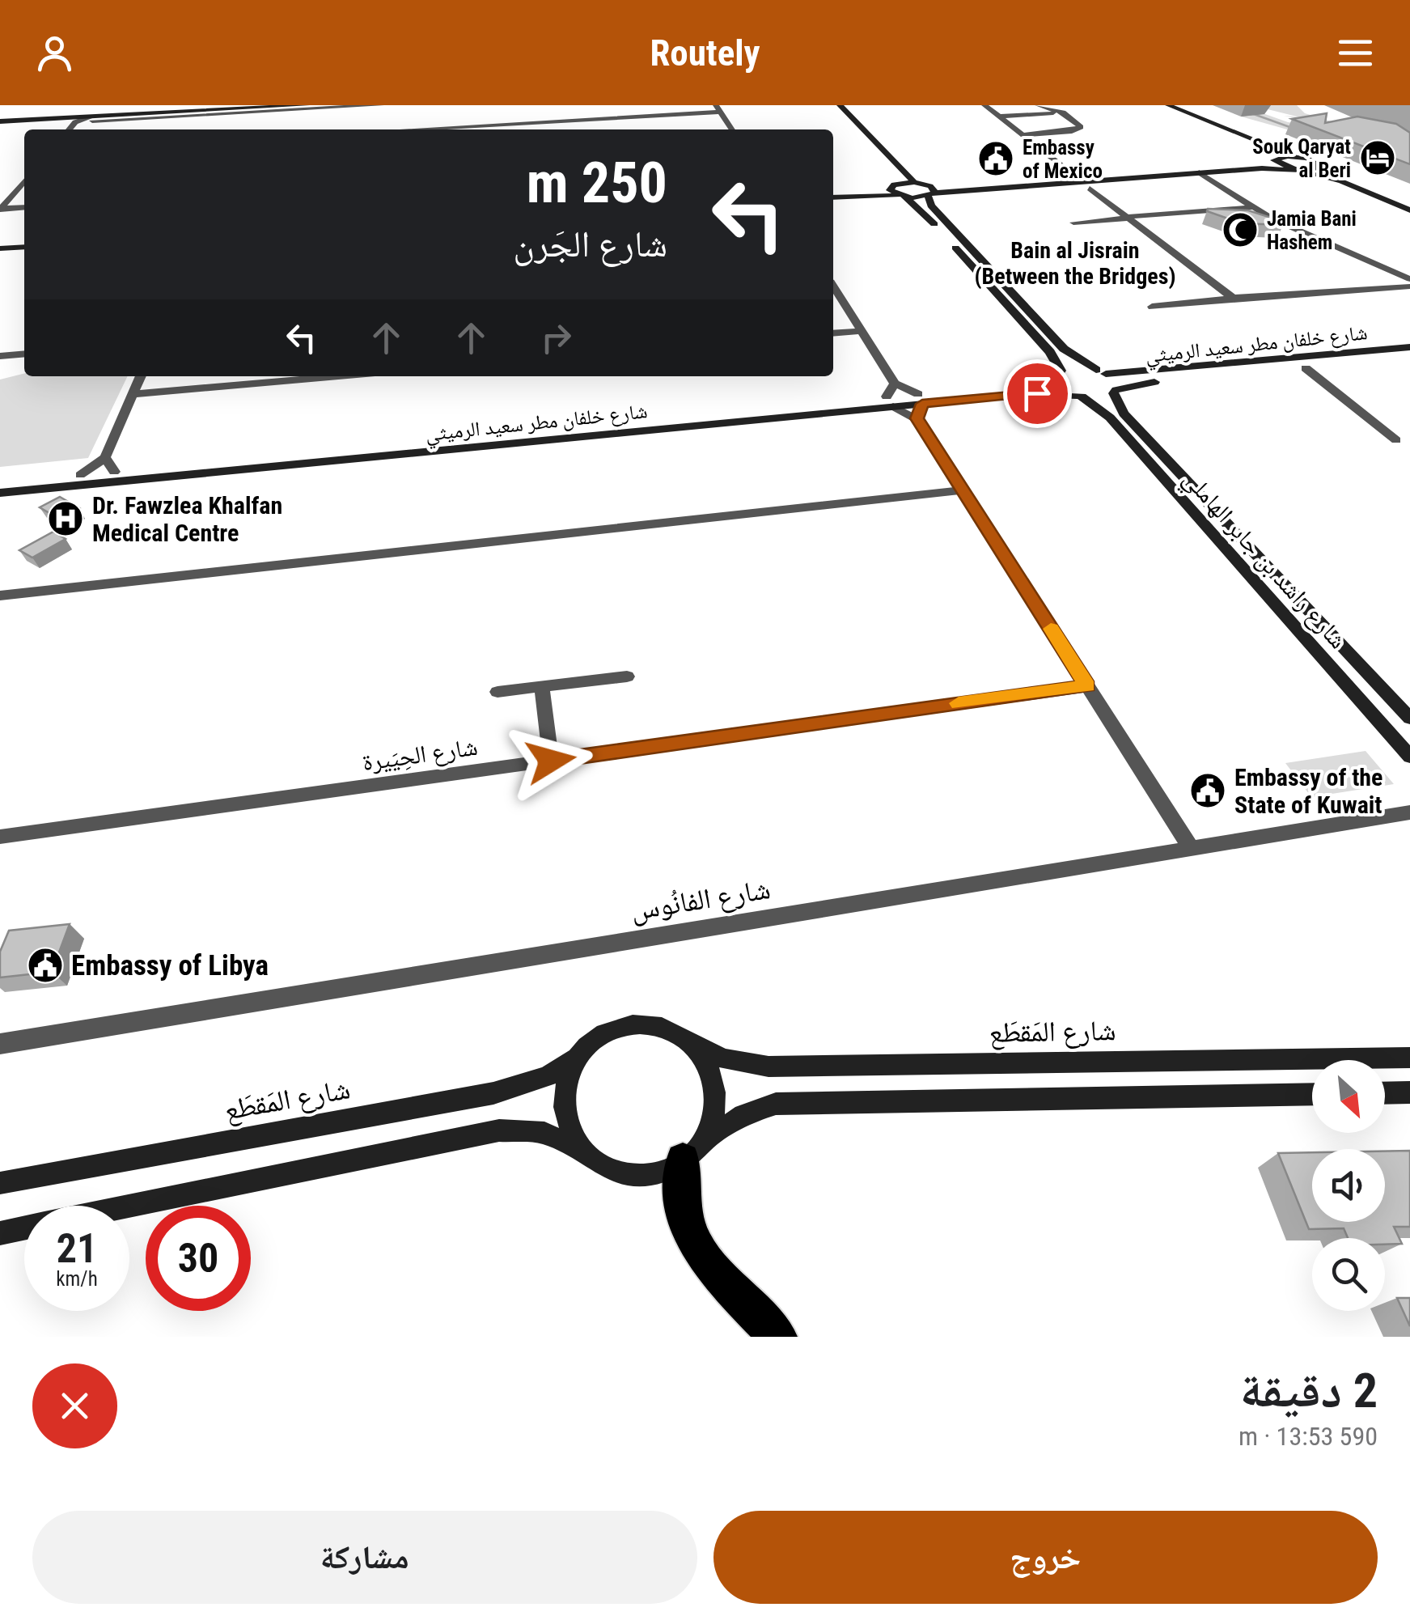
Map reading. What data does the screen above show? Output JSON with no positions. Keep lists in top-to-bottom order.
{
  "streets": {
    "street": [
      "شارع خلفان مطر سعيد الرميثي",
      "شارع راشد بن جابر الهاملي",
      "شارع الحِيَيرة",
      "شارع الفانُوس",
      "شارع المَقطَع"
    ]
  },
  "crossings": [
    ["شارع خلفان مطر سعيد الرميثي", "شارع راشد بن جابر الهاملي"]
  ],
  "districts": ["Bain al Jisrain (Between the Bridges)"],
  "places": {
    "hotel": ["Souk Qaryat al Beri"],
    "public building": ["Embassy of Mexico", "Embassy of the State of Kuwait", "Embassy of Libya"],
    "mosque": ["Jamia Bani Hashem"],
    "hospital": ["Dr. Fawzlea Khalfan Medical Centre"]
  },
  "north": "bottom right",
  "page": {
    "header": "Routely",
    "turn": ["250 m", "شارع الجَرن"],
    "speed": "21 km/h",
    "limit": "30",
    "heading": ["2 دقيقة", "590 m · 13:53"],
    "buttons": ["خروج", "مشاركة"]
  }
}
